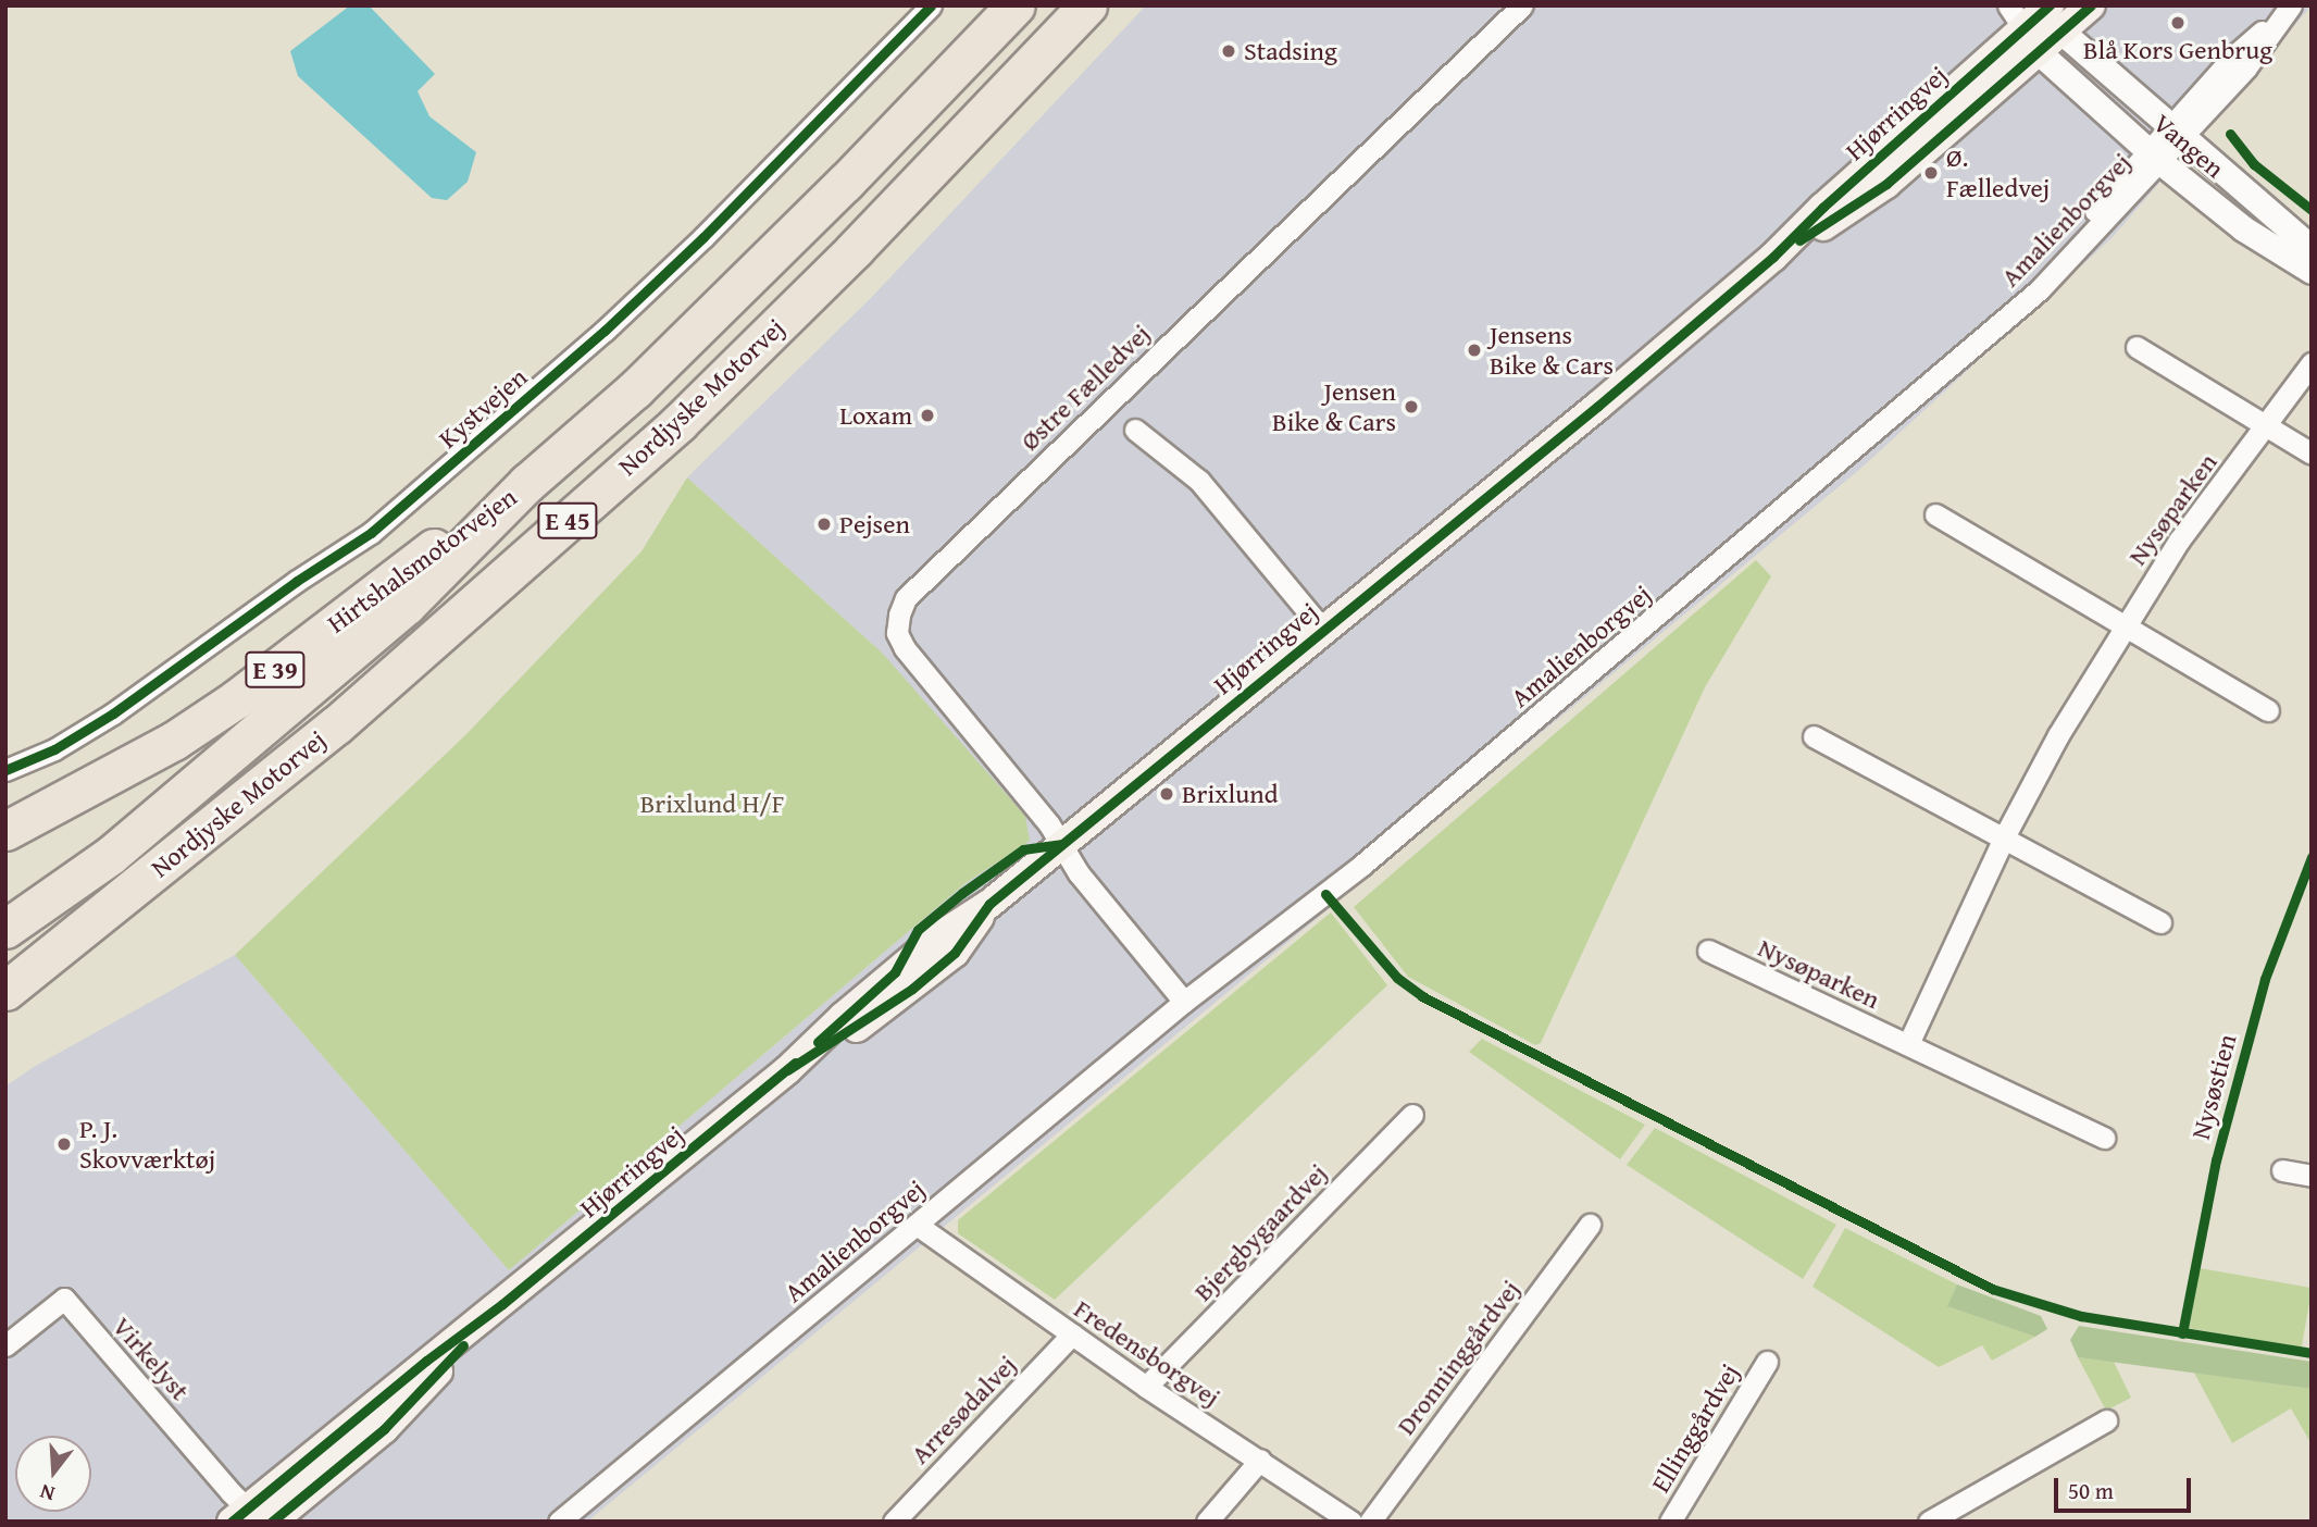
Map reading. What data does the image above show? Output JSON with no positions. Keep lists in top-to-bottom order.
{
  "streets": {
    "highway": [
      "Nordjyske Motorvej",
      "E 45",
      "Hirtshalsmotorvejen",
      "E 39"
    ],
    "main road": ["Hjørringvej"],
    "street": [
      "Vangen",
      "Amalienborgvej",
      "Østre Fælledvej",
      "Kystvejen",
      "Nysøparken",
      "Bjergbygaardvej",
      "Fredensborgvej",
      "Dronninggårdvej",
      "Virkelyst",
      "Arresødalvej",
      "Ellinggårdvej"
    ],
    "cycle path": ["Nysøstien"]
  },
  "crossings": [
    ["Hjørringvej", "Vangen"],
    ["Hjørringvej", "Østre Fælledvej"],
    ["Hjørringvej", "Virkelyst"],
    ["Vangen", "Amalienborgvej"],
    ["Amalienborgvej", "Fredensborgvej"],
    ["Nordjyske Motorvej", "E 45"],
    ["Nordjyske Motorvej", "Hirtshalsmotorvejen"],
    ["E 45", "Hirtshalsmotorvejen"],
    ["Bjergbygaardvej", "Fredensborgvej"],
    ["Fredensborgvej", "Arresødalvej"]
  ],
  "parks": ["Brixlund H/F"],
  "places": [
    "Blå Kors Genbrug",
    "Stadsing",
    "Ø. Fælledvej",
    "Jensens Bike & Cars",
    "Jensen Bike & Cars",
    "Loxam",
    "Pejsen",
    "Brixlund",
    "P. J. Skovværktøj"
  ],
  "scale_bar": "50 m",
  "north": "bottom"
}
